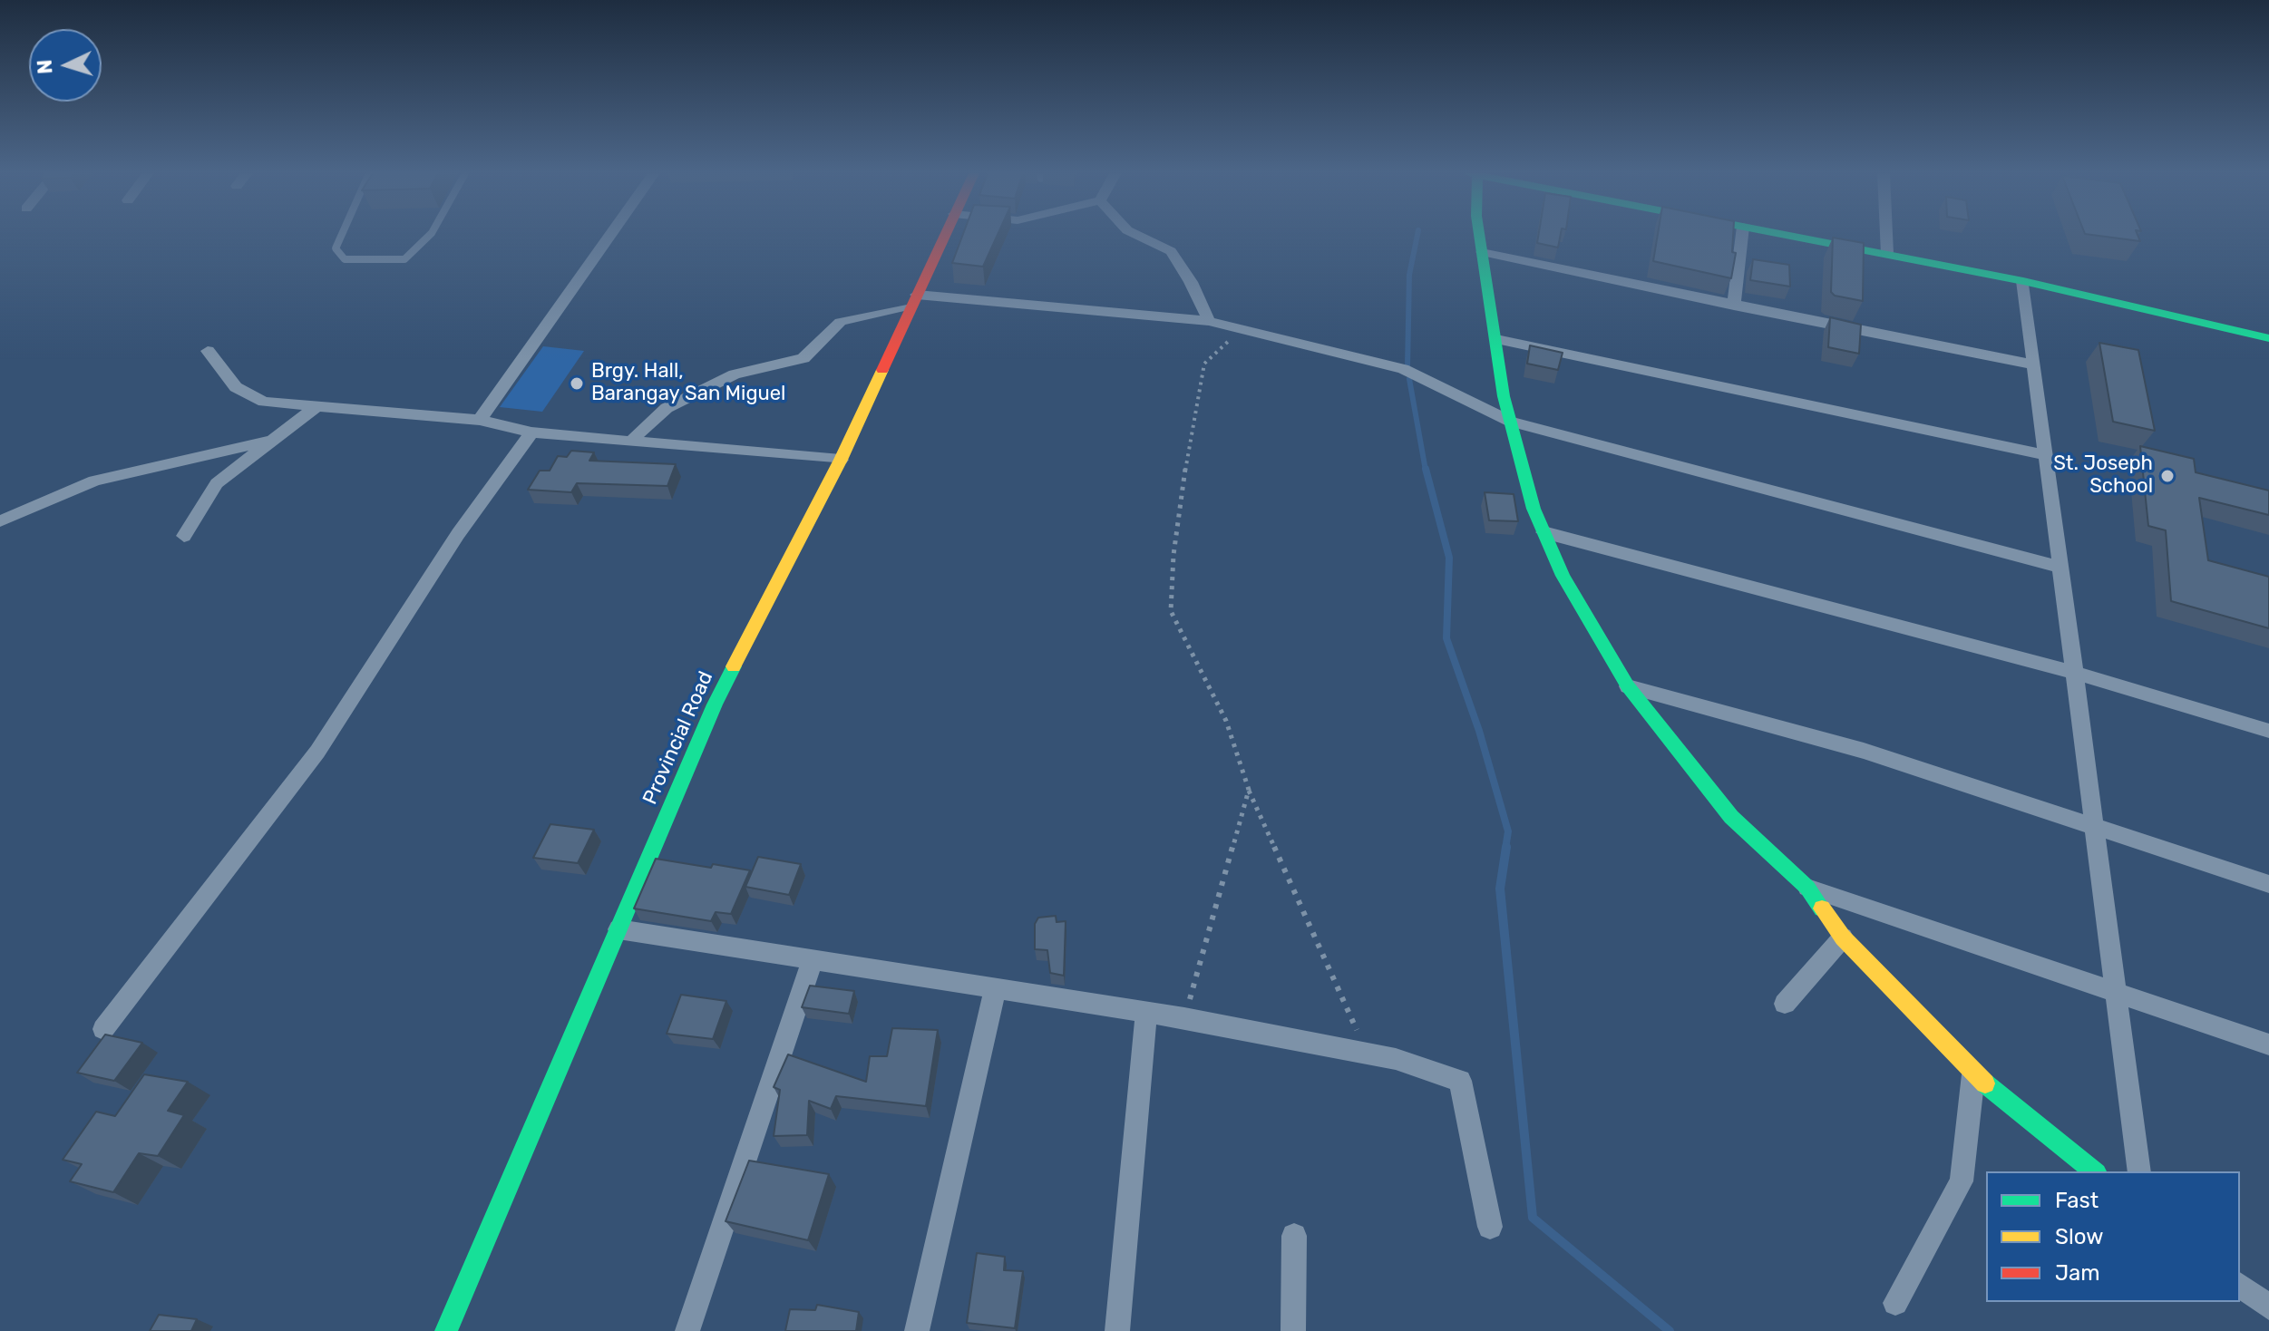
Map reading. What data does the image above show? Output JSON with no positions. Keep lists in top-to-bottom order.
{
  "streets": {
    "street": ["Provincial Road"]
  },
  "places": ["Brgy. Hall, Barangay San Miguel", "St. Joseph School"],
  "legend": ["Fast", "Slow", "Jam"],
  "north": "left"
}
